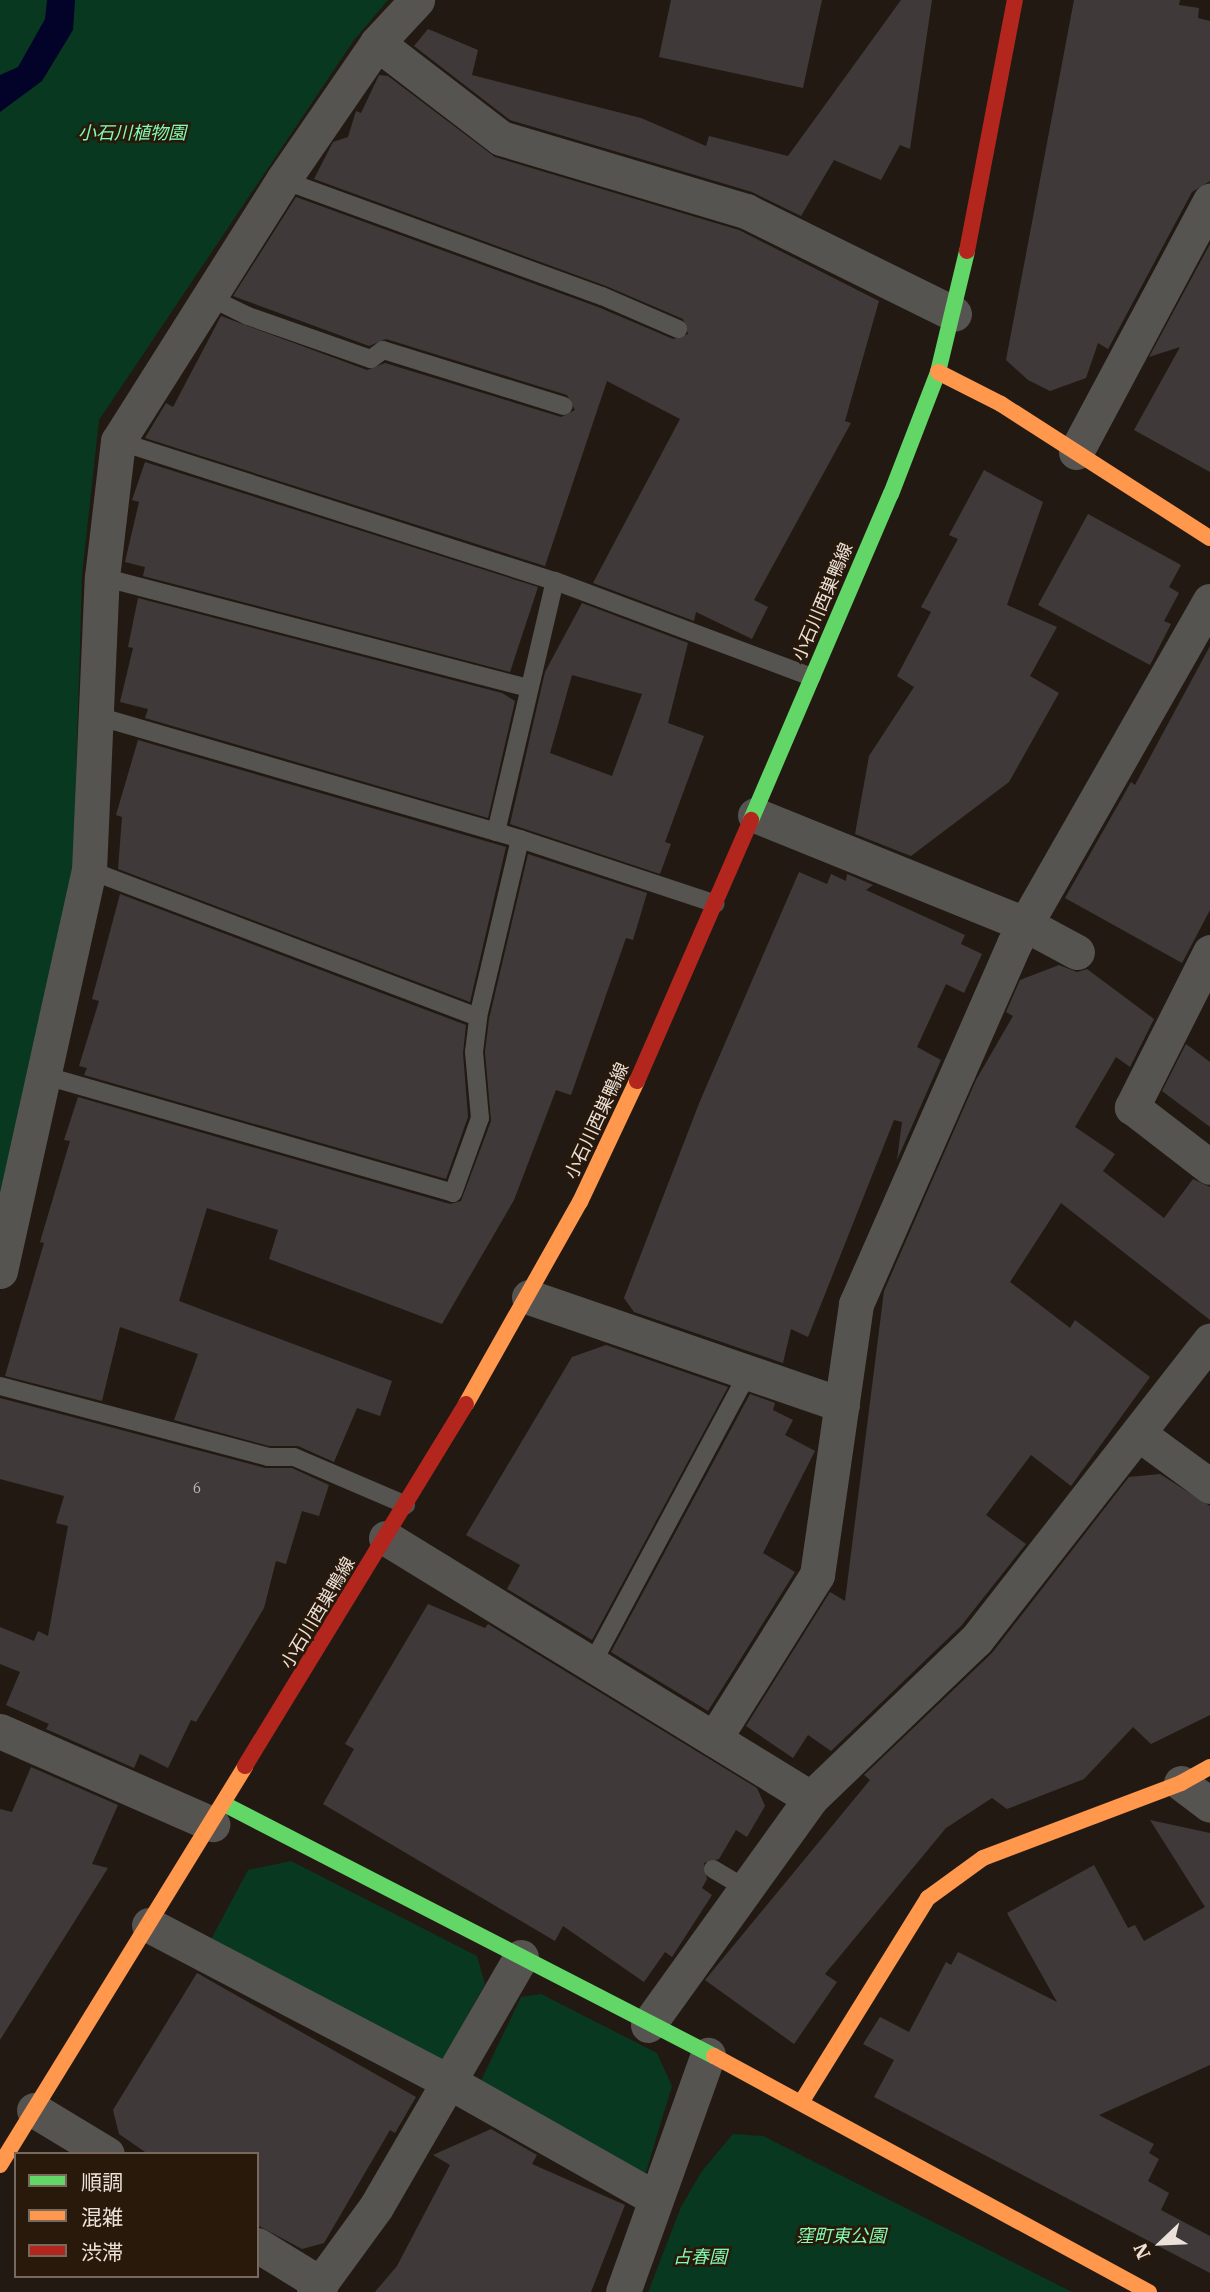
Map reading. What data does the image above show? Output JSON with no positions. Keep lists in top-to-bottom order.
{
  "streets": {
    "main road": ["小石川西巣鴨線"]
  },
  "parks": ["小石川植物園", "窪町東公園", "占春園"],
  "house_numbers": ["6"],
  "legend": ["順調", "混雑", "渋滞"],
  "north": "bottom left"
}
